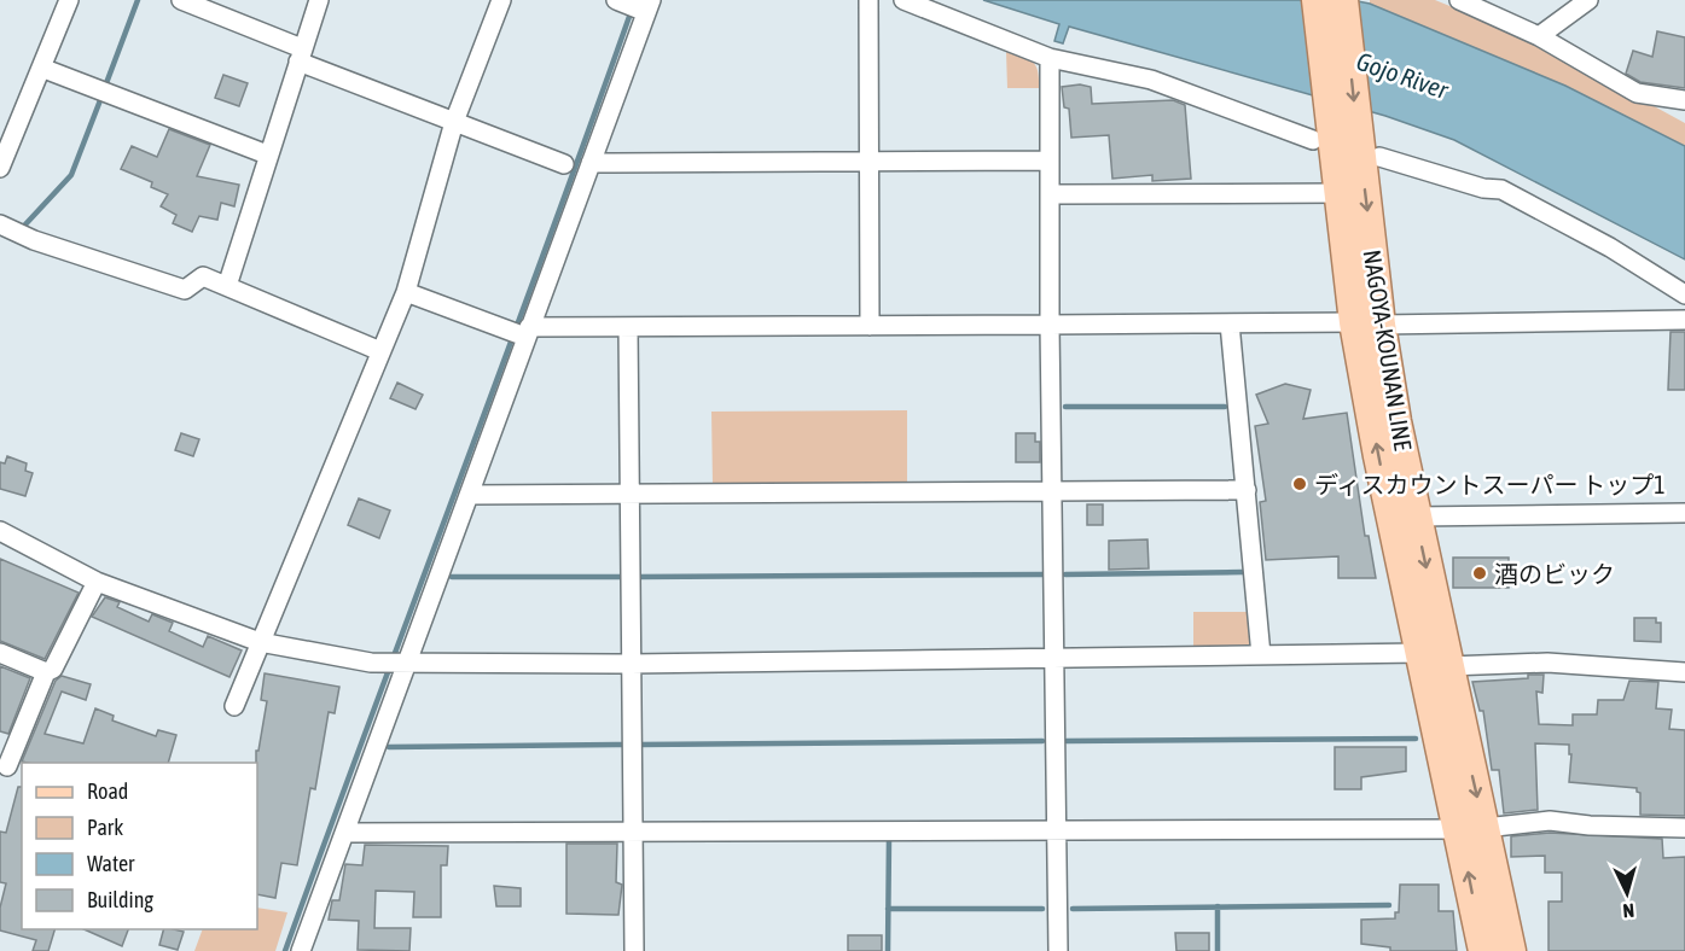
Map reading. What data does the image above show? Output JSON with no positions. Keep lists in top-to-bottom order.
{
  "streets": {
    "main road": ["NAGOYA-KOUNAN LINE"]
  },
  "water": ["Gojo River"],
  "places": ["ディスカウントスーパー トップ1", "酒のビック"],
  "legend": [
    "Road",
    "Park",
    "Water",
    "Building"
  ],
  "north": "bottom"
}
